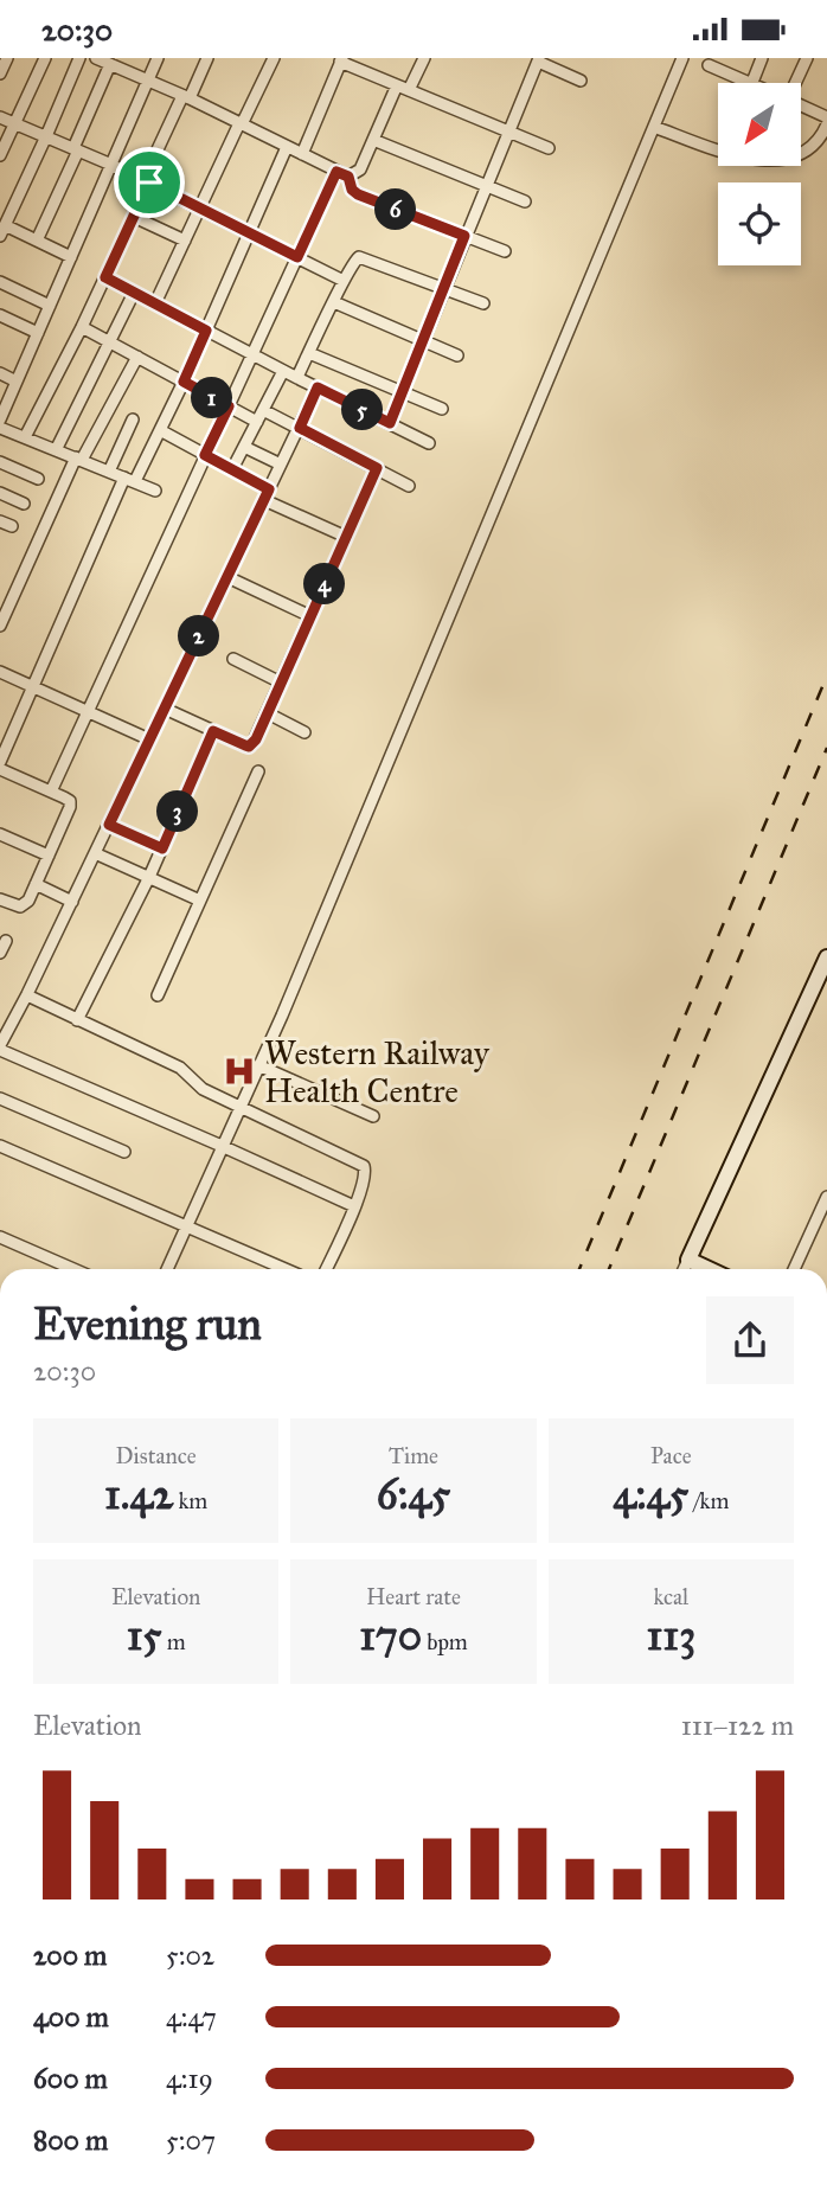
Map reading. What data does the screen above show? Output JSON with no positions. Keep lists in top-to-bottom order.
{
  "places": {
    "hospital": ["Western Railway Health Centre"]
  },
  "north": "bottom left",
  "page": {
    "status": "20:30",
    "pins": [
      "6",
      "1",
      "5",
      "4",
      "2",
      "3"
    ],
    "heading": ["Evening run", "20:30"],
    "stats": [
      ["Distance", "1.42 km"],
      ["Time", "6:45"],
      ["Pace", "4:45 /km"],
      ["Elevation", "15 m"],
      ["Heart rate", "170 bpm"],
      ["kcal", "113"]
    ],
    "chart": ["Elevation", "111–122 m"],
    "list": [
      {
        "name": "200 m",
        "note": "5:02"
      },
      {
        "name": "400 m",
        "note": "4:47"
      },
      {
        "name": "600 m",
        "note": "4:19"
      },
      {
        "name": "800 m",
        "note": "5:07"
      }
    ]
  }
}
